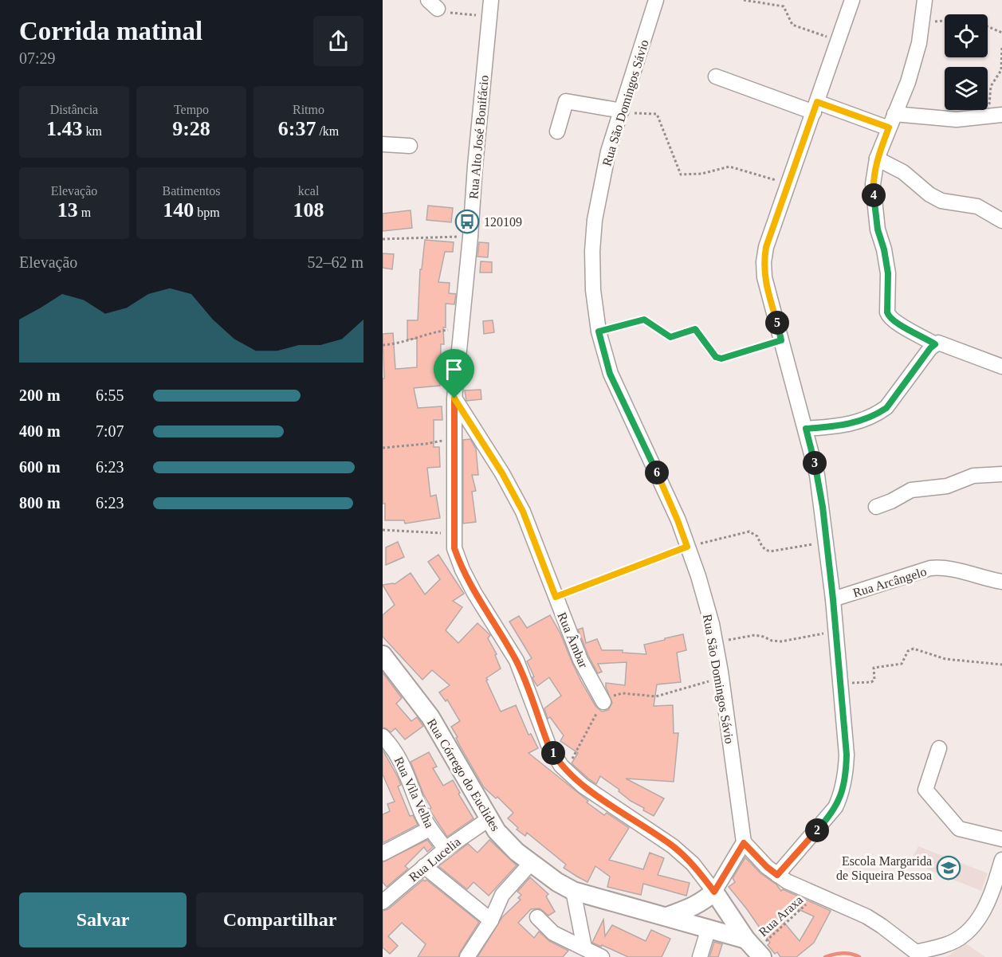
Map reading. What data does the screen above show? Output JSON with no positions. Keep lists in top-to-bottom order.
{
  "streets": {
    "main road": ["Rua Alto José Bonifácio", "Rua Córrego do Euclides"],
    "street": [
      "Rua São Domingos Sávio",
      "Rua Arcângelo",
      "Rua Âmbar",
      "Rua Vila Velha",
      "Rua Lucelia"
    ],
    "path": ["Rua Araxa"]
  },
  "crossings": [
    ["Rua Alto José Bonifácio", "Rua Âmbar"],
    ["Rua Alto José Bonifácio", "Rua Córrego do Euclides"],
    ["Rua Alto José Bonifácio", "Rua Araxa"],
    ["Rua Córrego do Euclides", "Rua Lucelia"],
    ["Rua Córrego do Euclides", "Rua Araxa"],
    ["Rua Vila Velha", "Rua Lucelia"]
  ],
  "places": {
    "bus stop": ["120109"],
    "school or university": ["Escola Margarida de Siqueira Pessoa"]
  },
  "page": {
    "heading": ["Corrida matinal", "07:29"],
    "stats": [
      ["Distância", "1.43 km"],
      ["Tempo", "9:28"],
      ["Ritmo", "6:37 /km"],
      ["Elevação", "13 m"],
      ["Batimentos", "140 bpm"],
      ["kcal", "108"]
    ],
    "pins": [
      "4",
      "5",
      "3",
      "6",
      "1",
      "2"
    ],
    "chart": ["Elevação", "52–62 m"],
    "list": [
      {
        "name": "200 m",
        "note": "6:55"
      },
      {
        "name": "400 m",
        "note": "7:07"
      },
      {
        "name": "600 m",
        "note": "6:23"
      },
      {
        "name": "800 m",
        "note": "6:23"
      }
    ],
    "buttons": ["Salvar", "Compartilhar"]
  }
}
